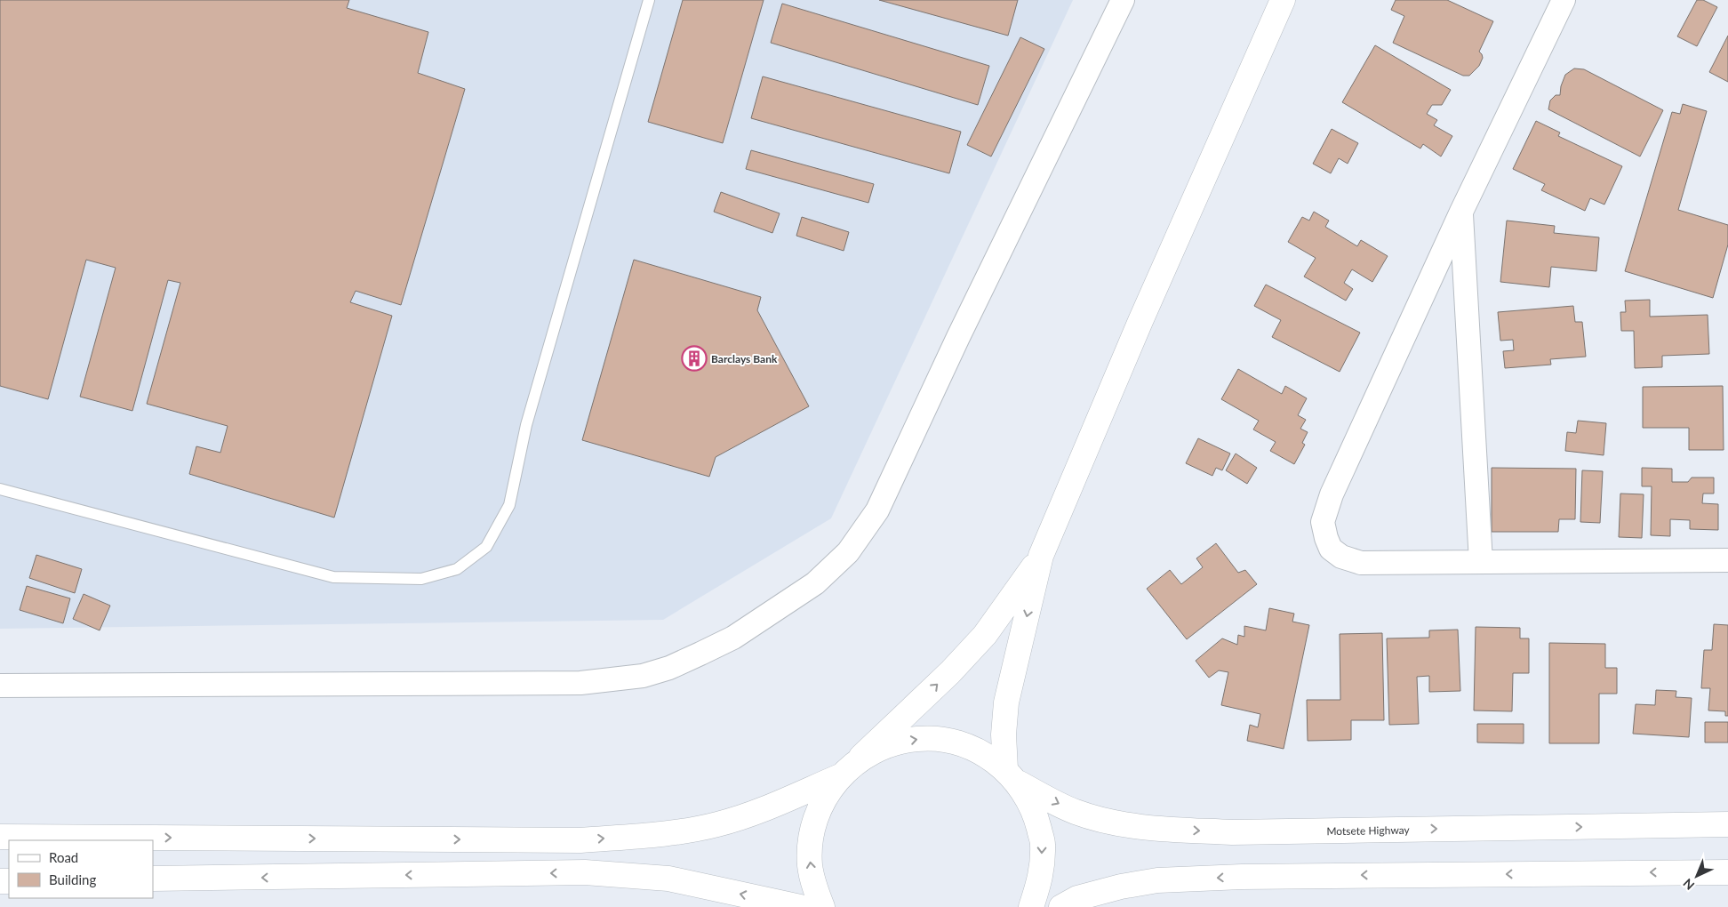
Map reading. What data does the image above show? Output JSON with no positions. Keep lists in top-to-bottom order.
{
  "streets": {
    "main road": ["Motsete Highway"]
  },
  "places": {
    "building": ["Barclays Bank"]
  },
  "legend": ["Road", "Building"],
  "north": "bottom left"
}
